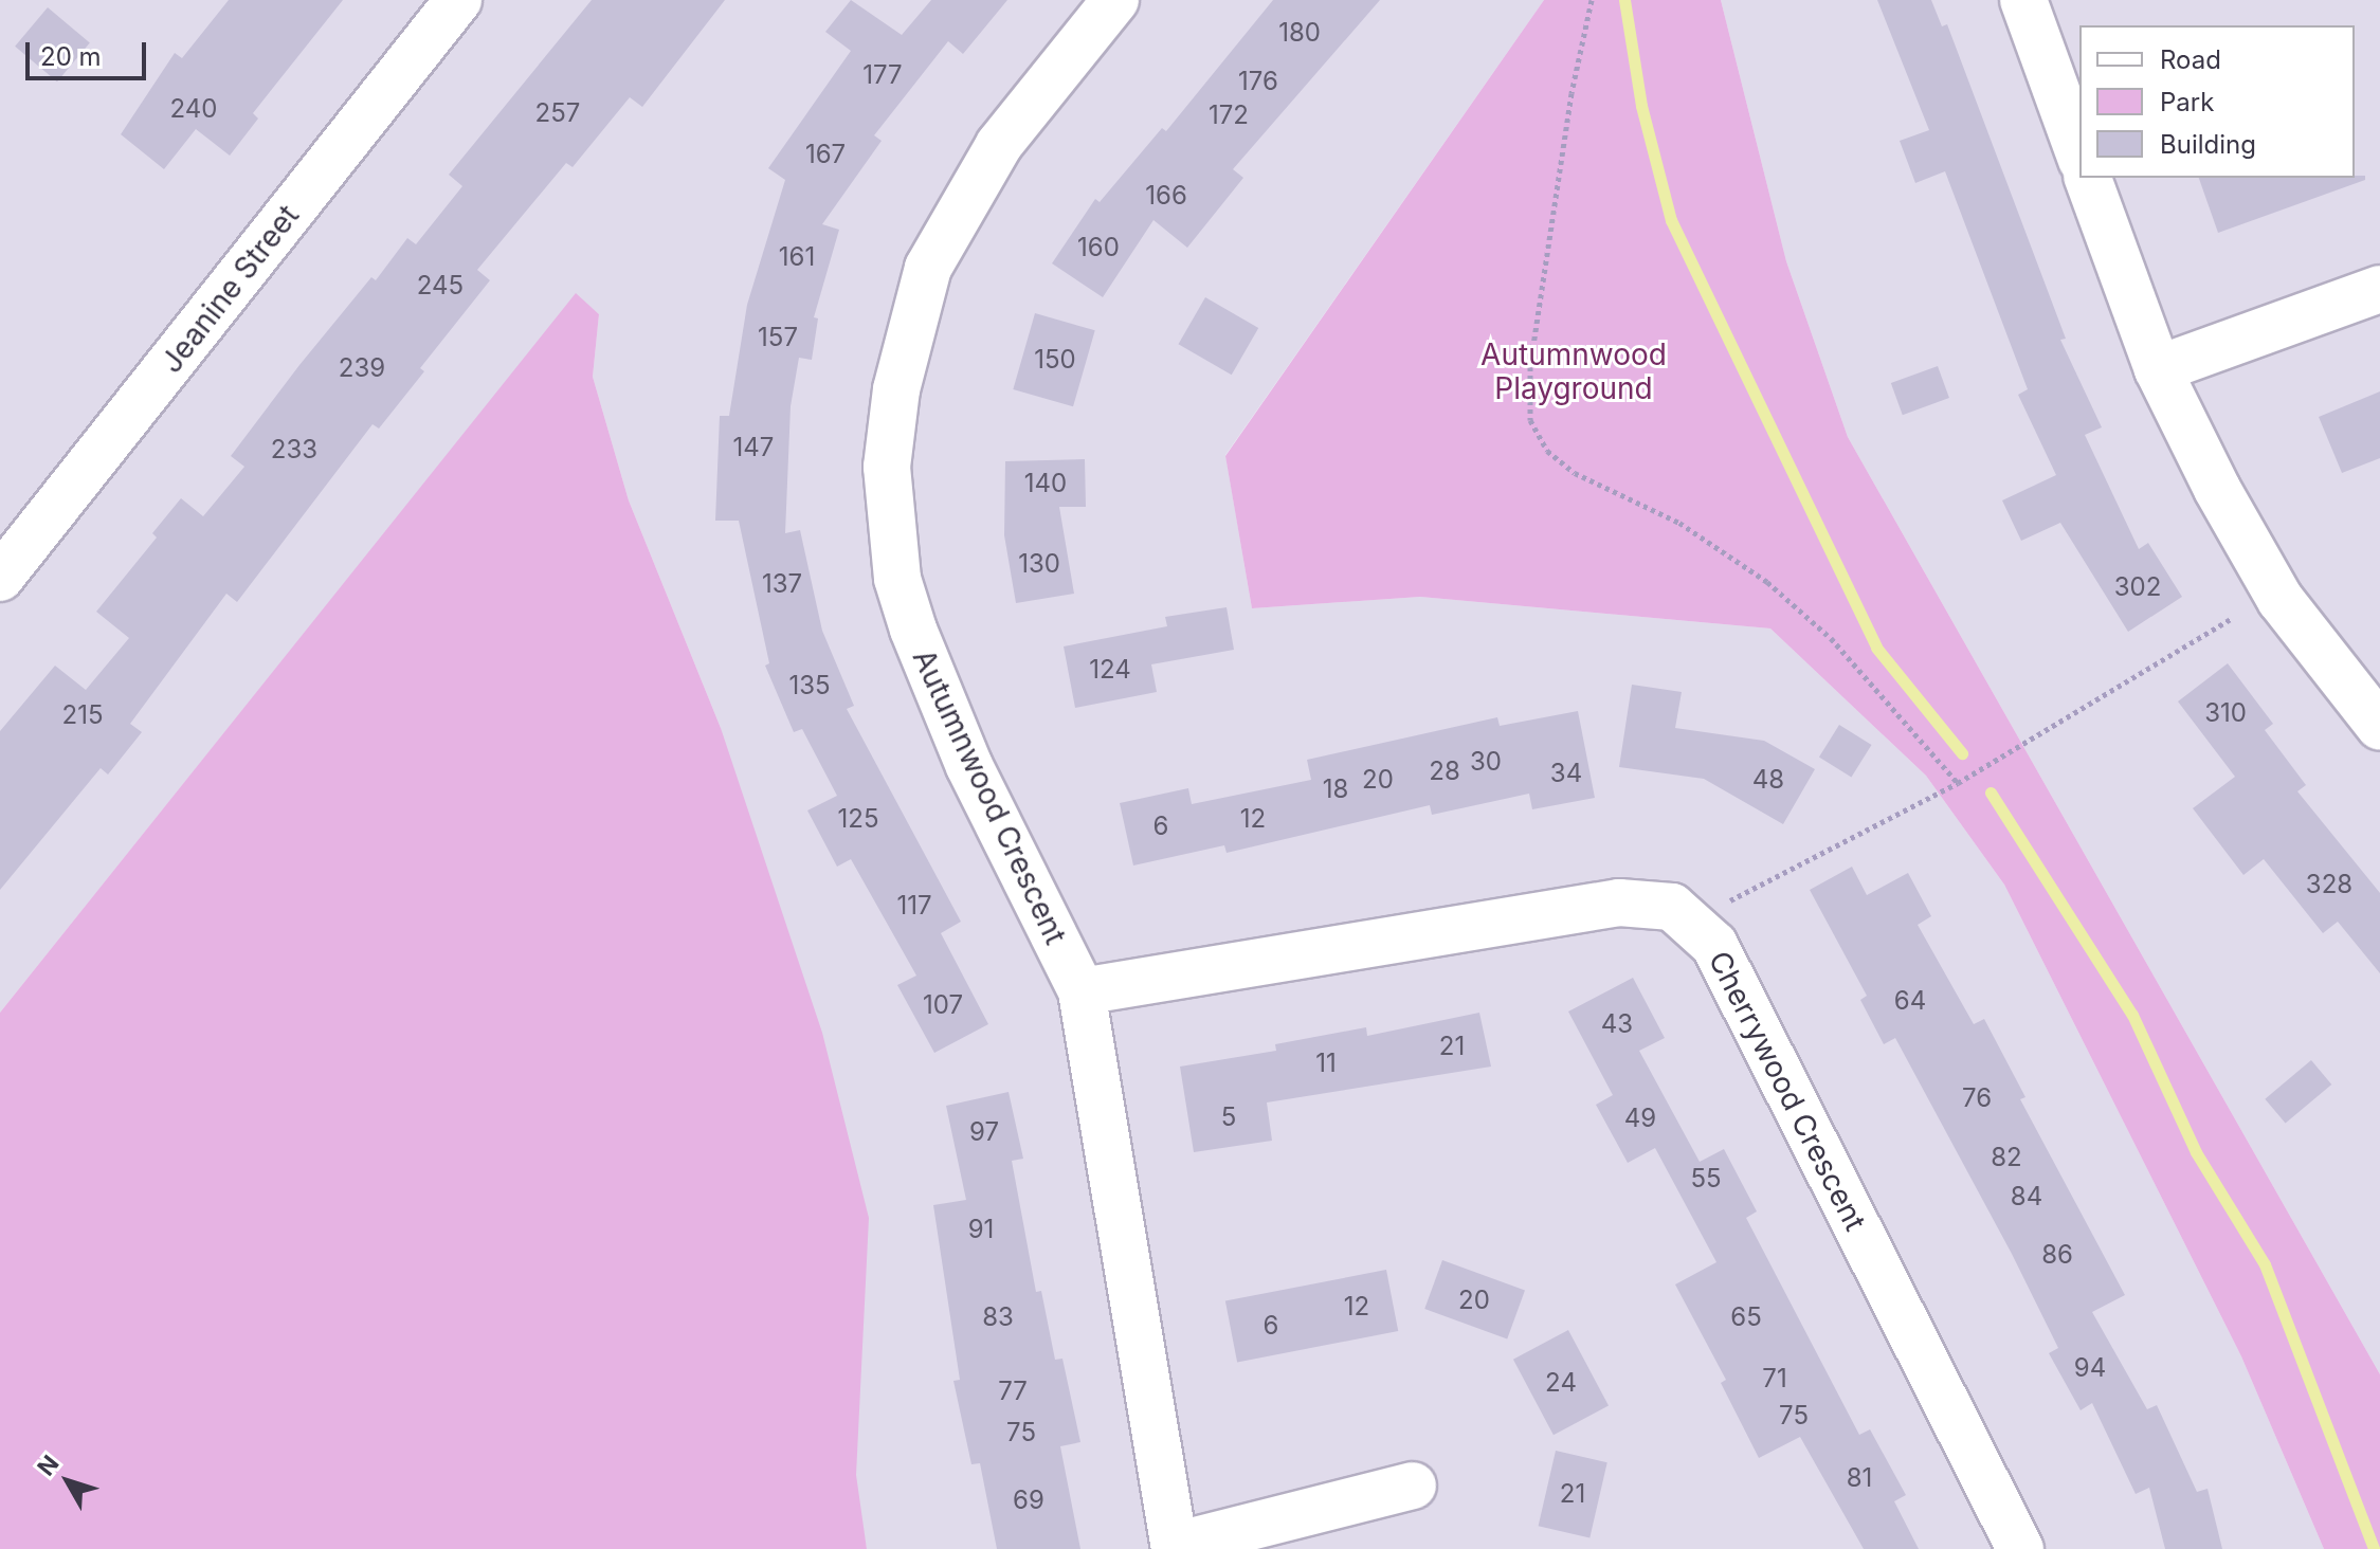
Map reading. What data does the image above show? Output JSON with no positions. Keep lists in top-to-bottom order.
{
  "streets": {
    "street": ["Jeanine Street", "Autumnwood Crescent", "Cherrywood Crescent"]
  },
  "crossings": [
    ["Autumnwood Crescent", "Cherrywood Crescent"]
  ],
  "parks": ["Autumnwood Playground"],
  "house_numbers": [
    "180",
    "177",
    "176",
    "240",
    "257",
    "172",
    "167",
    "166",
    "160",
    "161",
    "245",
    "157",
    "150",
    "239",
    "147",
    "233",
    "140",
    "130",
    "137",
    "302",
    "124",
    "135",
    "310",
    "215",
    "30",
    "28",
    "34",
    "20",
    "48",
    "18",
    "125",
    "12",
    "6",
    "328",
    "117",
    "64",
    "107",
    "43",
    "21",
    "11",
    "76",
    "5",
    "49",
    "97",
    "82",
    "55",
    "84",
    "91",
    "86",
    "20",
    "12",
    "83",
    "65",
    "6",
    "94",
    "71",
    "24",
    "77",
    "75",
    "75",
    "81",
    "21",
    "69"
  ],
  "legend": ["Road", "Park", "Building"],
  "scale_bar": "20 m",
  "north": "top left"
}
